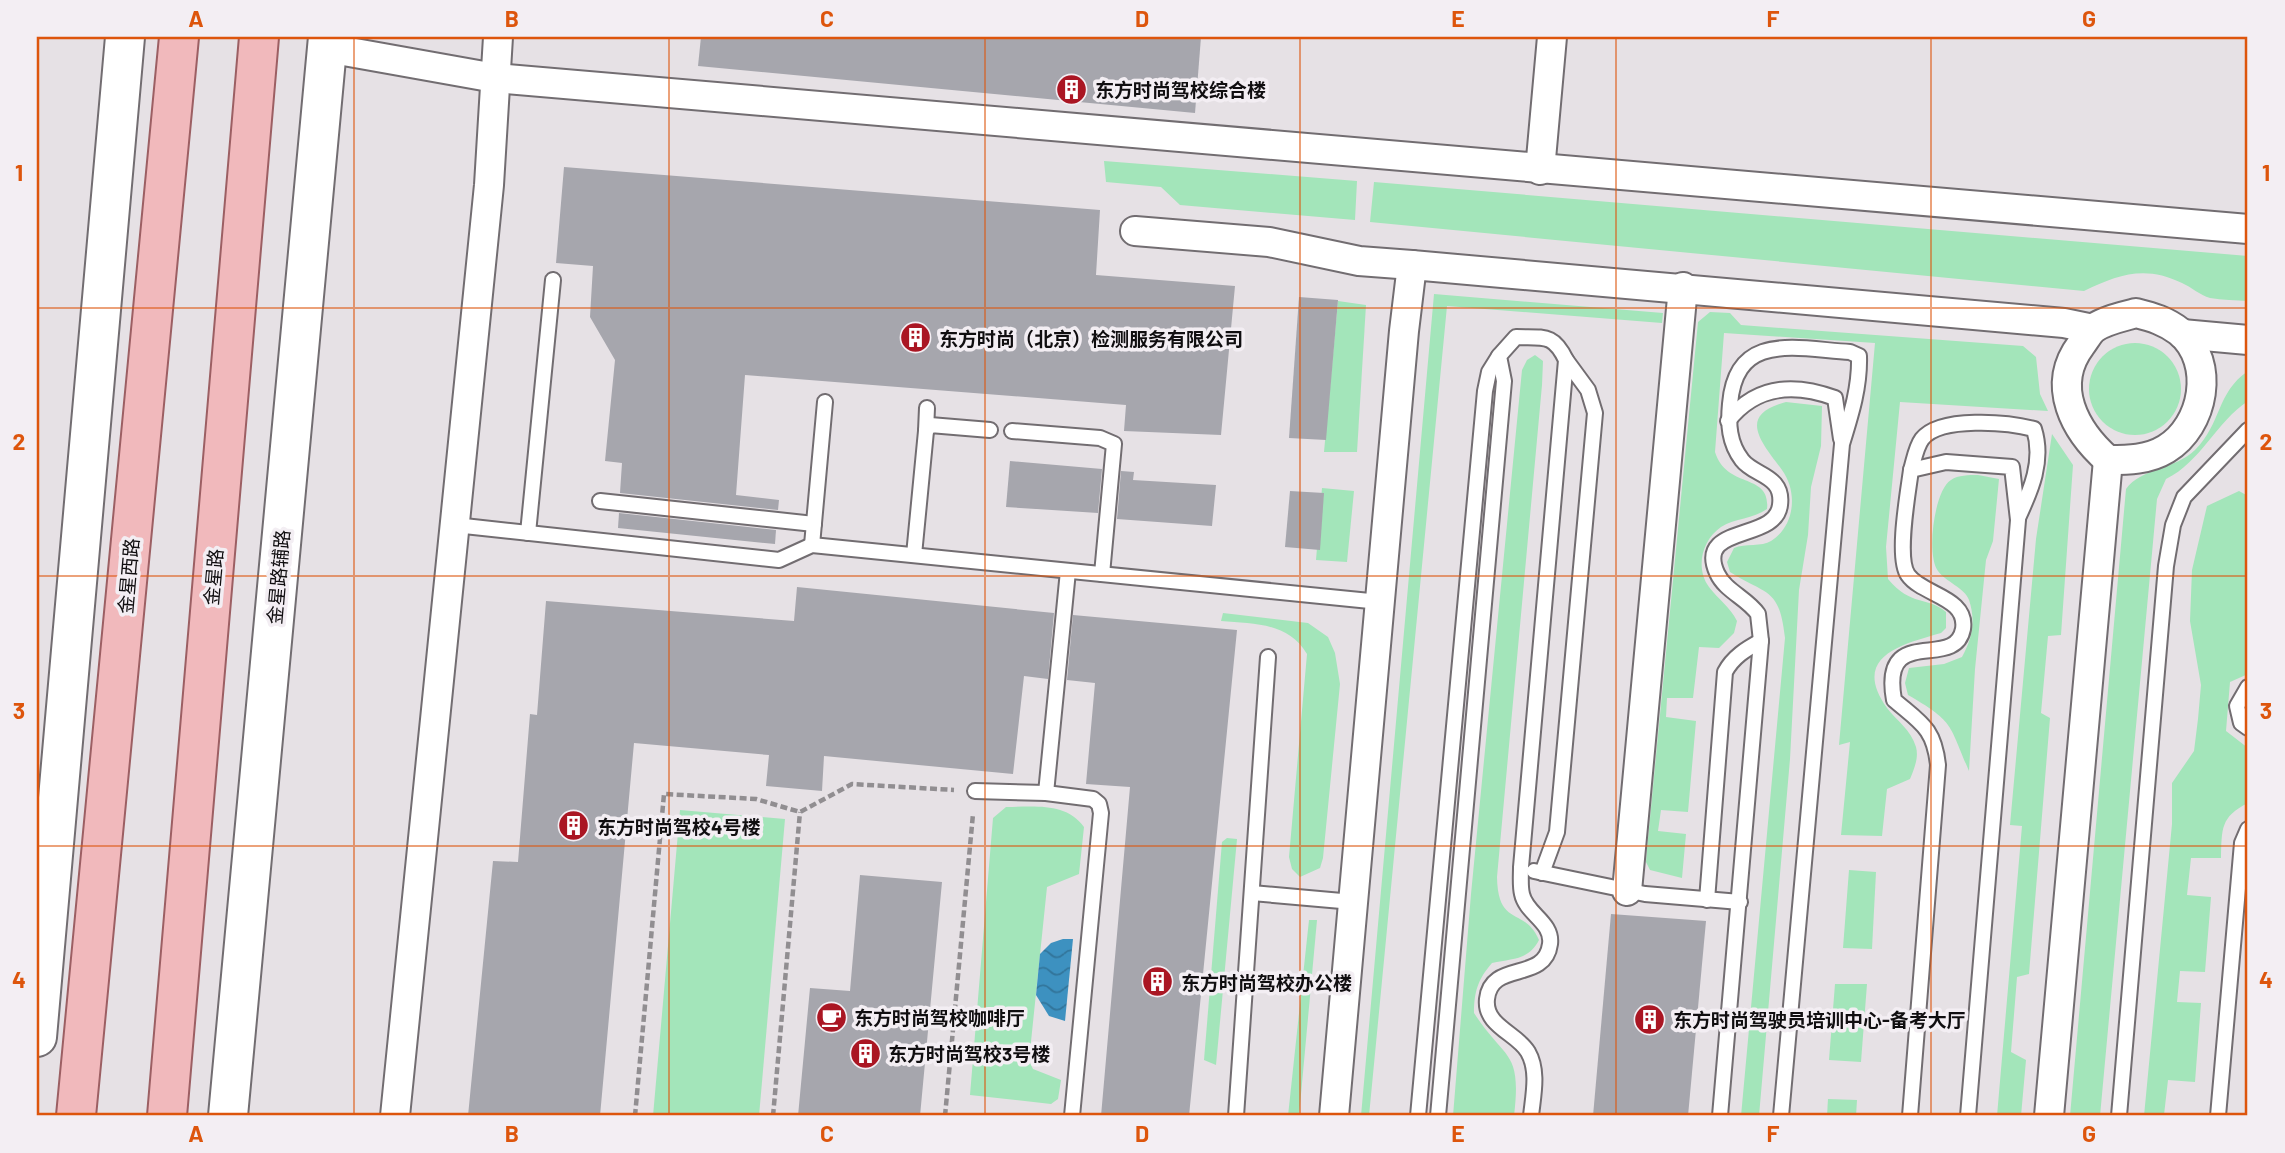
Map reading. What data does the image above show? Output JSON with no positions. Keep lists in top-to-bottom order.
{
  "streets": {
    "main road": ["金星西路", "金星路"],
    "street": ["金星路辅路"]
  },
  "places": {
    "building": [
      "东方时尚驾校综合楼",
      "东方时尚（北京）检测服务有限公司",
      "东方时尚驾校4号楼",
      "东方时尚驾校办公楼",
      "东方时尚驾驶员培训中心-备考大厅",
      "东方时尚驾校3号楼"
    ],
    "cafe": ["东方时尚驾校咖啡厅"]
  },
  "grid": {
    "columns": [
      "A",
      "B",
      "C",
      "D",
      "E",
      "F",
      "G"
    ],
    "rows": [
      "1",
      "2",
      "3",
      "4"
    ]
  }
}
